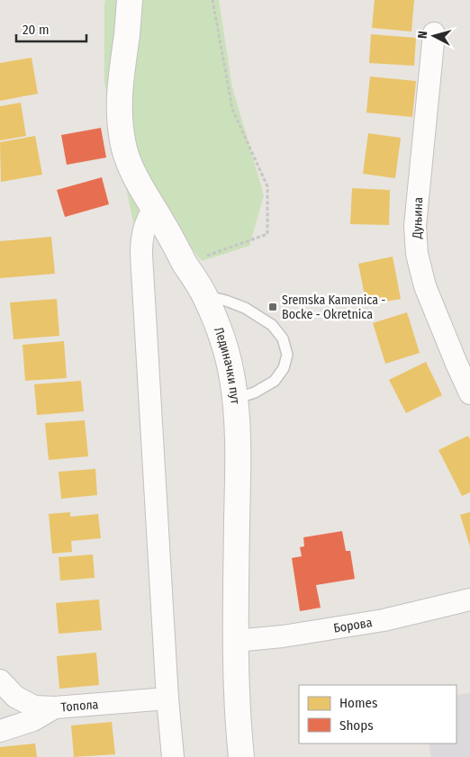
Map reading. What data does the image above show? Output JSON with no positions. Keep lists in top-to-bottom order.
{
  "streets": {
    "main road": ["Лединачки пут"],
    "street": ["Дуњина", "Борова", "Топола"]
  },
  "crossings": [
    ["Лединачки пут", "Борова"]
  ],
  "places": {
    "transit": ["Sremska Kamenica - Bocke - Okretnica"]
  },
  "legend": ["Homes", "Shops"],
  "scale_bar": "20 m",
  "north": "left"
}
